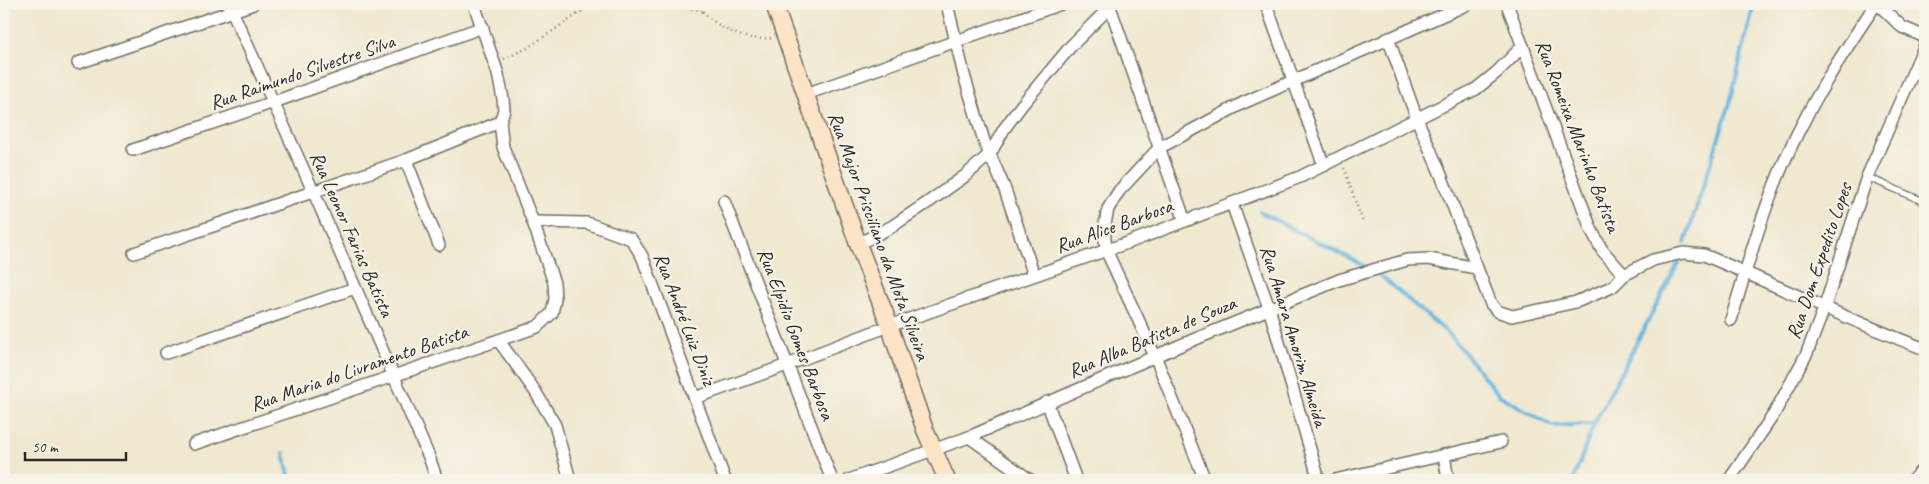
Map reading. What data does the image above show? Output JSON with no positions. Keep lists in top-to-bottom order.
{
  "streets": {
    "main road": ["Rua Major Prisciliano da Mota Silveira"],
    "street": [
      "Rua Raimundo Silvestre Silva",
      "Rua Romeixa Marinho Batista",
      "Rua Alice Barbosa",
      "Rua Leonor Farias Batista",
      "Rua Dom Expedito Lopes",
      "Rua André Luiz Diniz",
      "Rua Elpidio Gomes Barbosa",
      "Rua Amara Amorim Almeida",
      "Rua Alba Batista de Souza",
      "Rua Maria do Livramento Batista"
    ]
  },
  "crossings": [
    ["Rua Raimundo Silvestre Silva", "Rua Leonor Farias Batista"],
    ["Rua Romeixa Marinho Batista", "Rua Alice Barbosa"],
    ["Rua Alice Barbosa", "Rua Major Prisciliano da Mota Silveira"],
    ["Rua Alice Barbosa", "Rua André Luiz Diniz"],
    ["Rua Alice Barbosa", "Rua Elpidio Gomes Barbosa"],
    ["Rua Alice Barbosa", "Rua Amara Amorim Almeida"],
    ["Rua Leonor Farias Batista", "Rua Maria do Livramento Batista"],
    ["Rua Major Prisciliano da Mota Silveira", "Rua Alba Batista de Souza"],
    ["Rua André Luiz Diniz", "Rua Maria do Livramento Batista"],
    ["Rua Amara Amorim Almeida", "Rua Alba Batista de Souza"]
  ],
  "scale_bar": "50 m"
}
